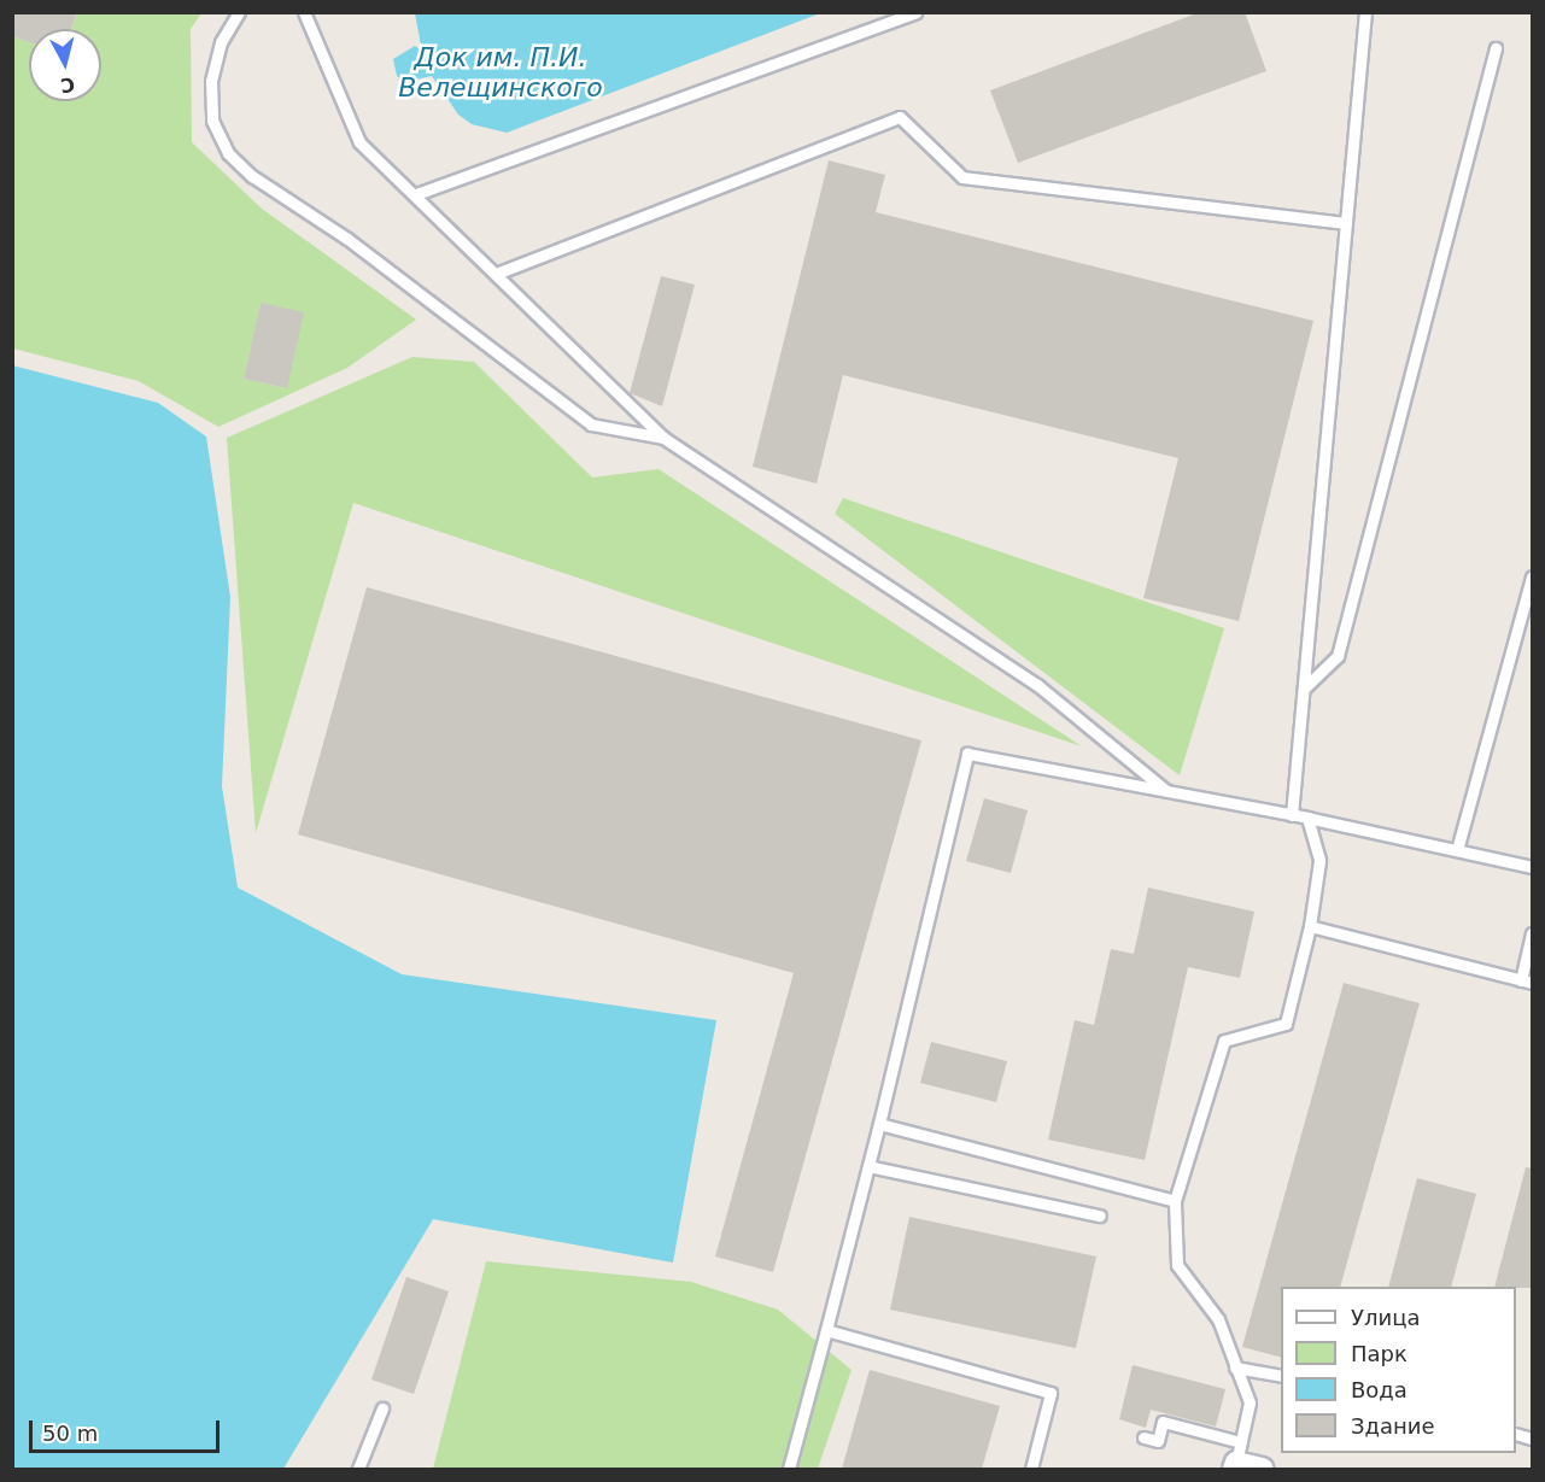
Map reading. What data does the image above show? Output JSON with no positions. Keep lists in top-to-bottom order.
{
  "water": ["Док им. П.И. Велещинского"],
  "legend": [
    "Улица",
    "Парк",
    "Вода",
    "Здание"
  ],
  "scale_bar": "50 m",
  "north": "bottom"
}
